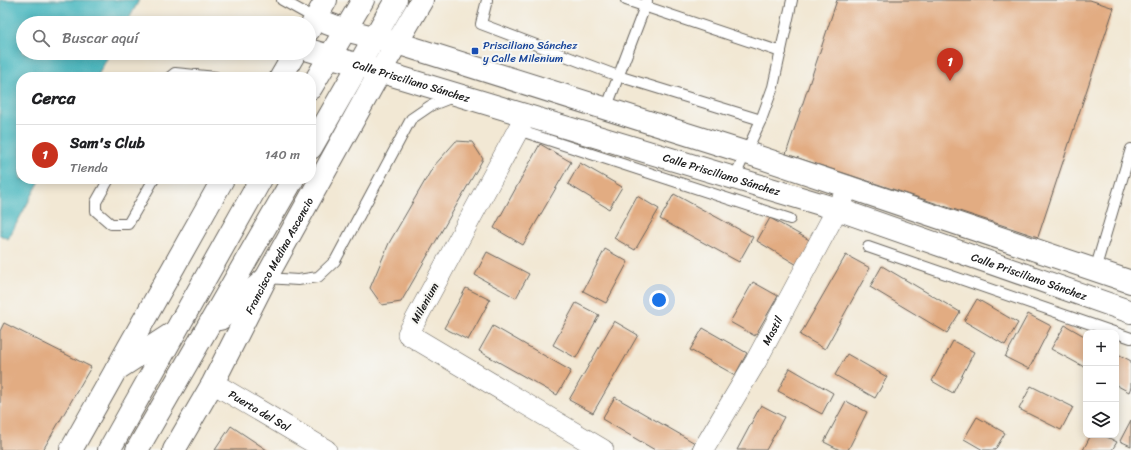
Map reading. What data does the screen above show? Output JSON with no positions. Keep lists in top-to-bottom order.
{
  "streets": {
    "main road": ["Calle Prisciliano Sánchez", "Francisco Medina Ascencio"],
    "street": ["Milenium", "Mastil", "Puerta del Sol"]
  },
  "crossings": [
    ["Calle Prisciliano Sánchez", "Francisco Medina Ascencio"],
    ["Calle Prisciliano Sánchez", "Milenium"],
    ["Calle Prisciliano Sánchez", "Mastil"],
    ["Francisco Medina Ascencio", "Puerta del Sol"]
  ],
  "places": {
    "transit": ["Prisciliano Sánchez y Calle Milenium"]
  },
  "page": {
    "search": "Buscar aquí",
    "pins": "1",
    "heading": "Cerca",
    "list": [
      {
        "mark": "1",
        "name": "Sam's Club",
        "note": "Tienda",
        "value": "140 m"
      }
    ],
    "map_buttons": ["+", "−"]
  }
}
